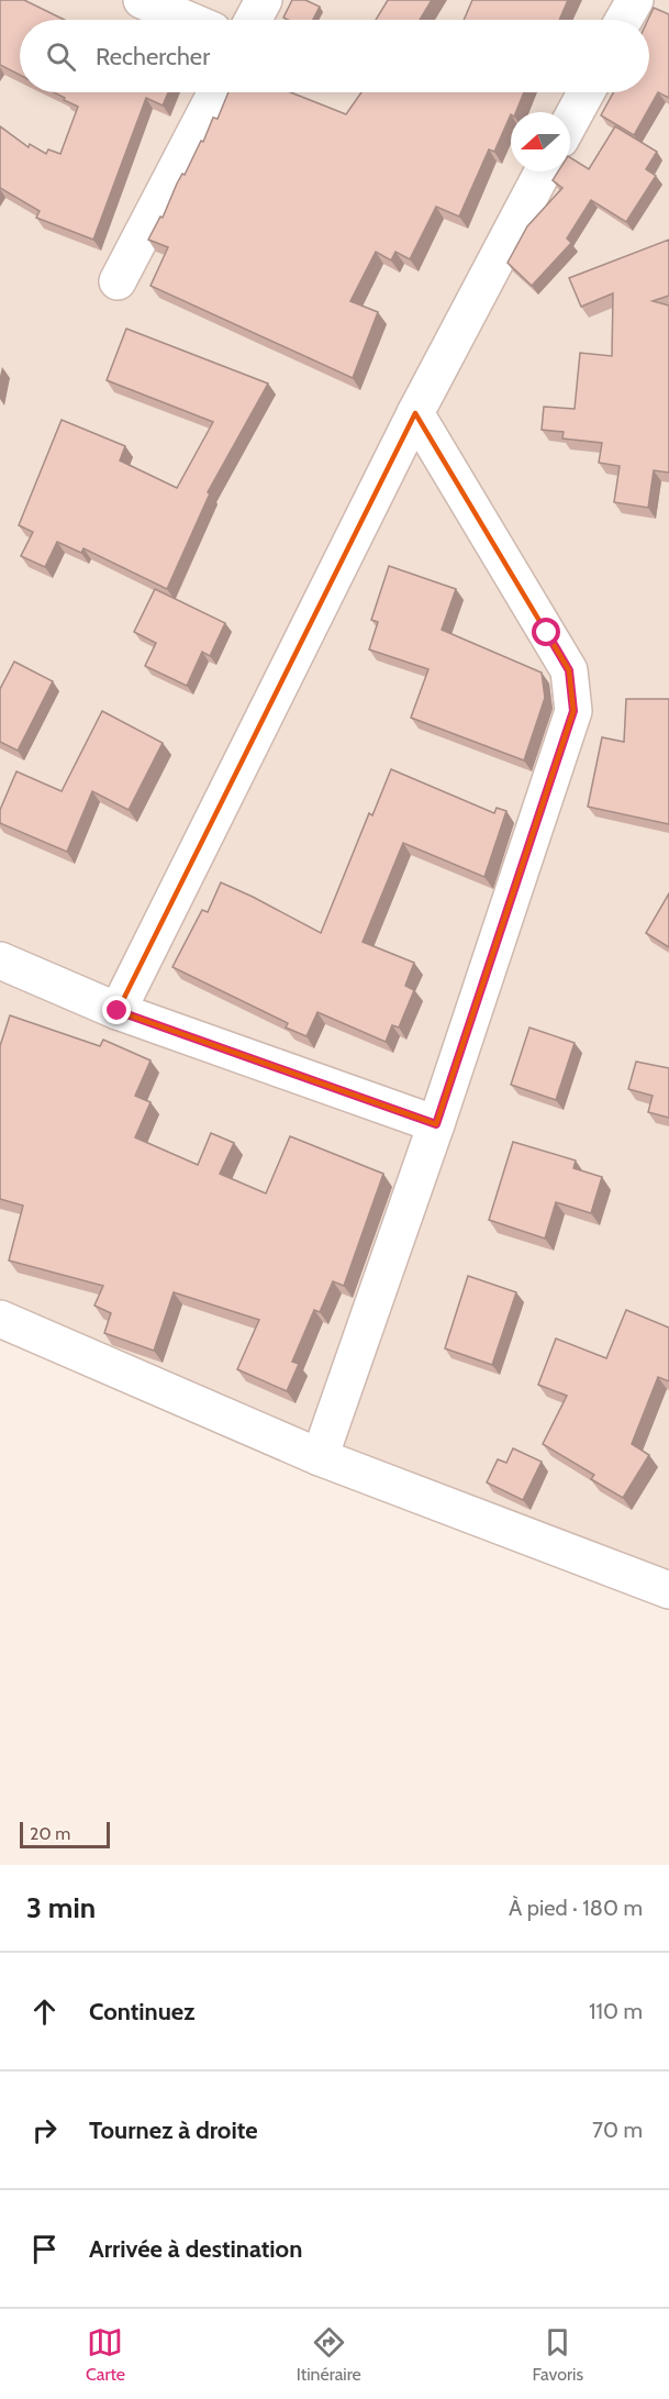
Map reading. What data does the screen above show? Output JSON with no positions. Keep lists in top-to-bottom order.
{
  "scale_bar": "20 m",
  "north": "left",
  "page": {
    "search": "Rechercher",
    "scale": "20 m",
    "heading": ["3 min", "À pied · 180 m"],
    "list": [
      ["Continuez", "110 m"],
      ["Tournez à droite", "70 m"],
      "Arrivée à destination"
    ],
    "nav": ["Carte", "Itinéraire", "Favoris"]
  }
}
